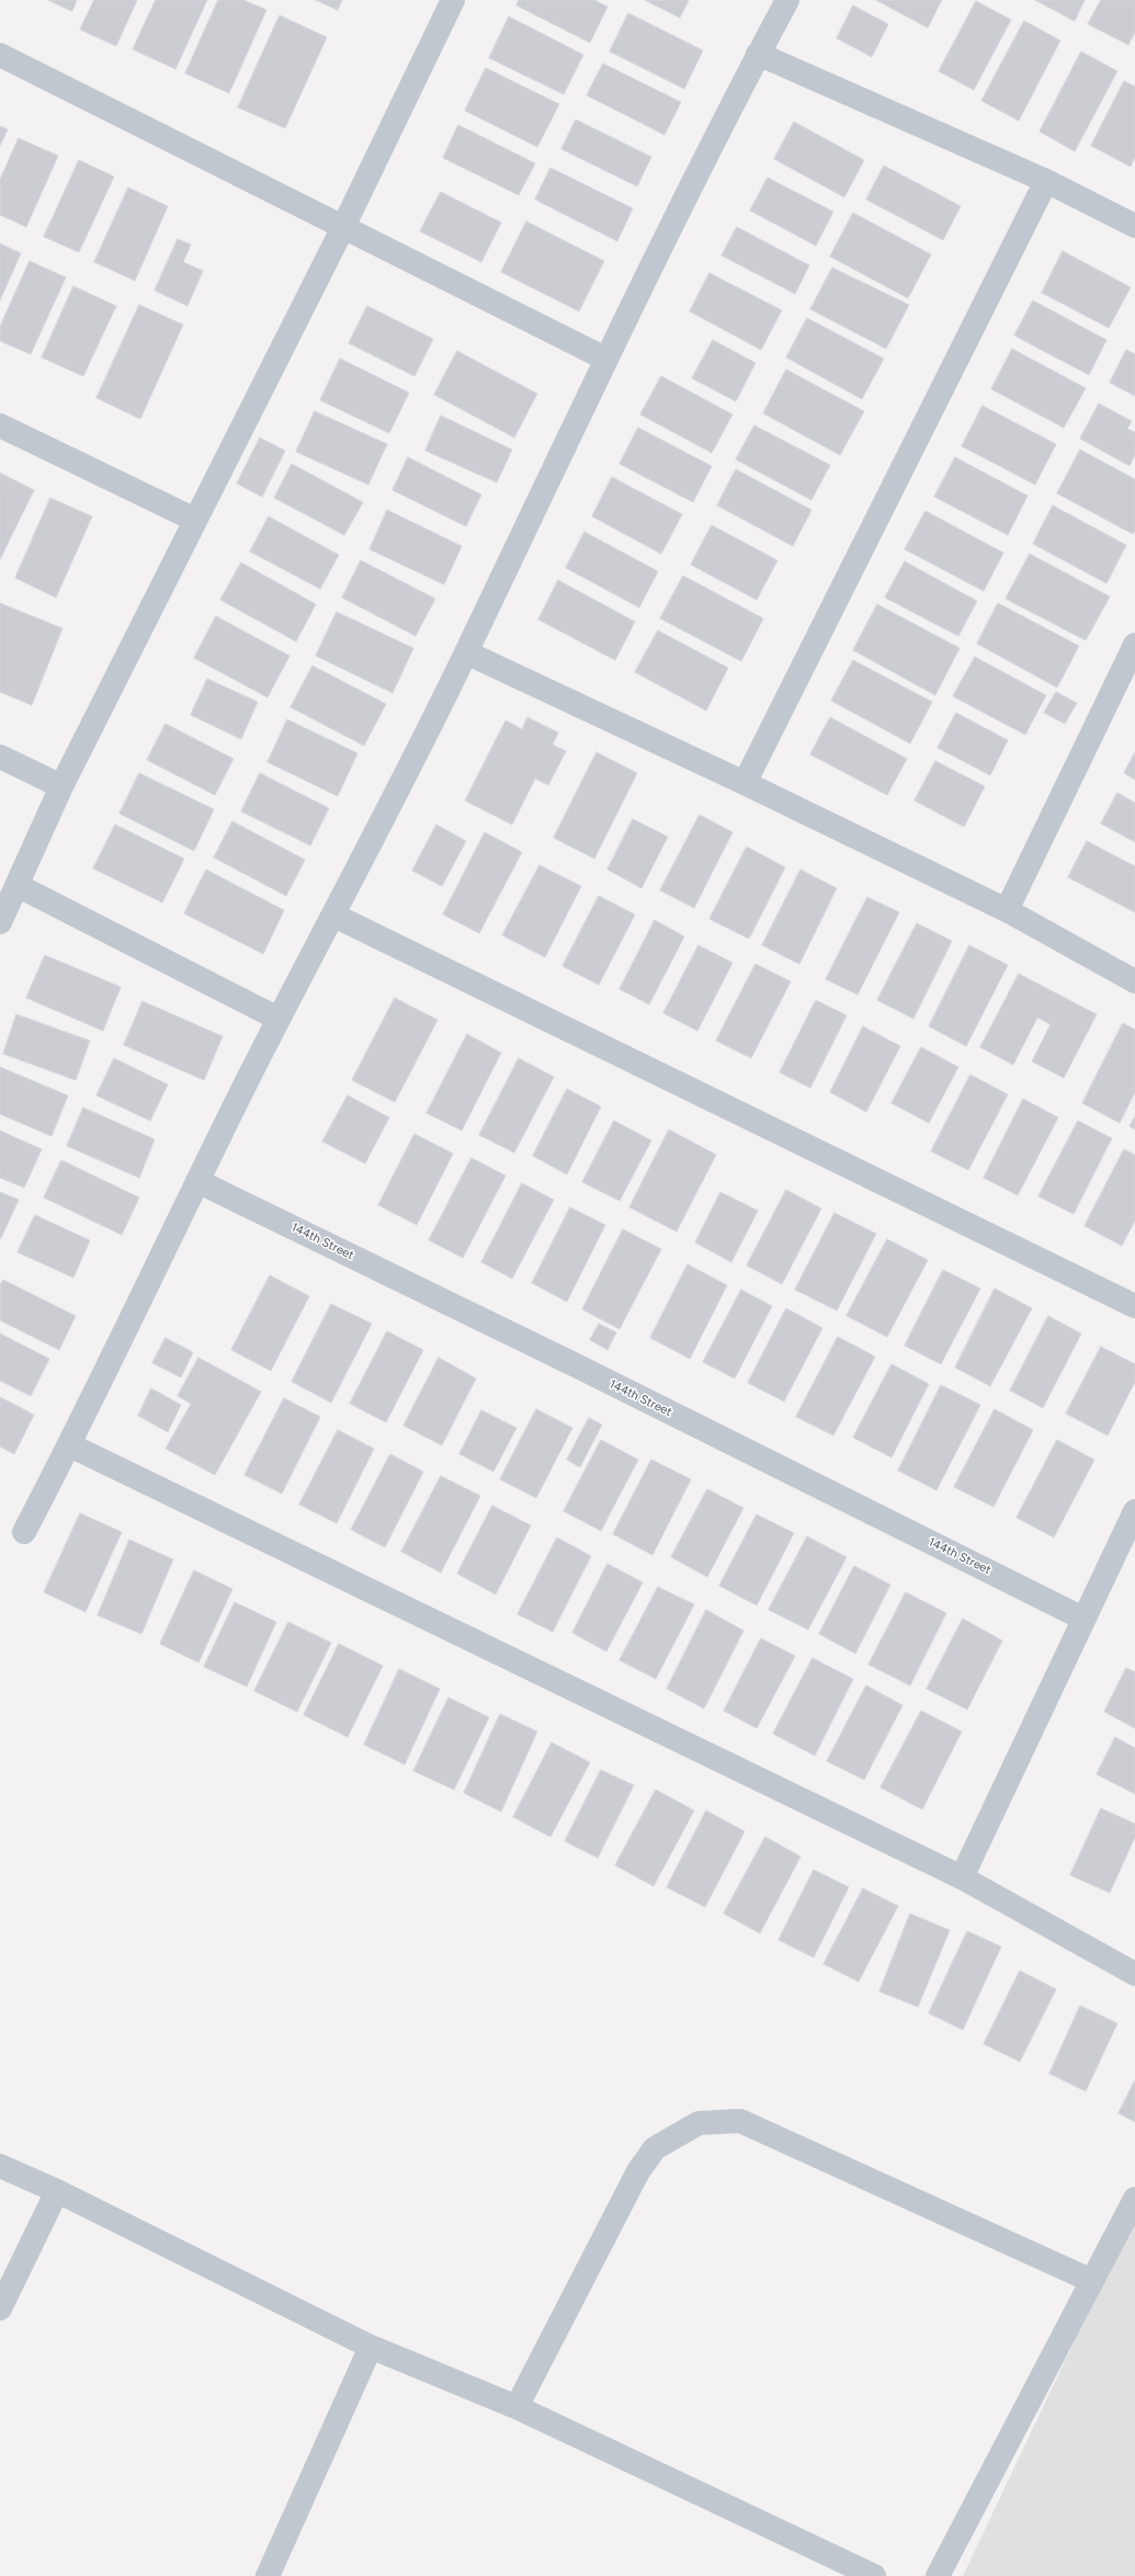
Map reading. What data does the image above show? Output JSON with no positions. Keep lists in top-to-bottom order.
{
  "streets": {
    "street": ["144th Street"]
  }
}
